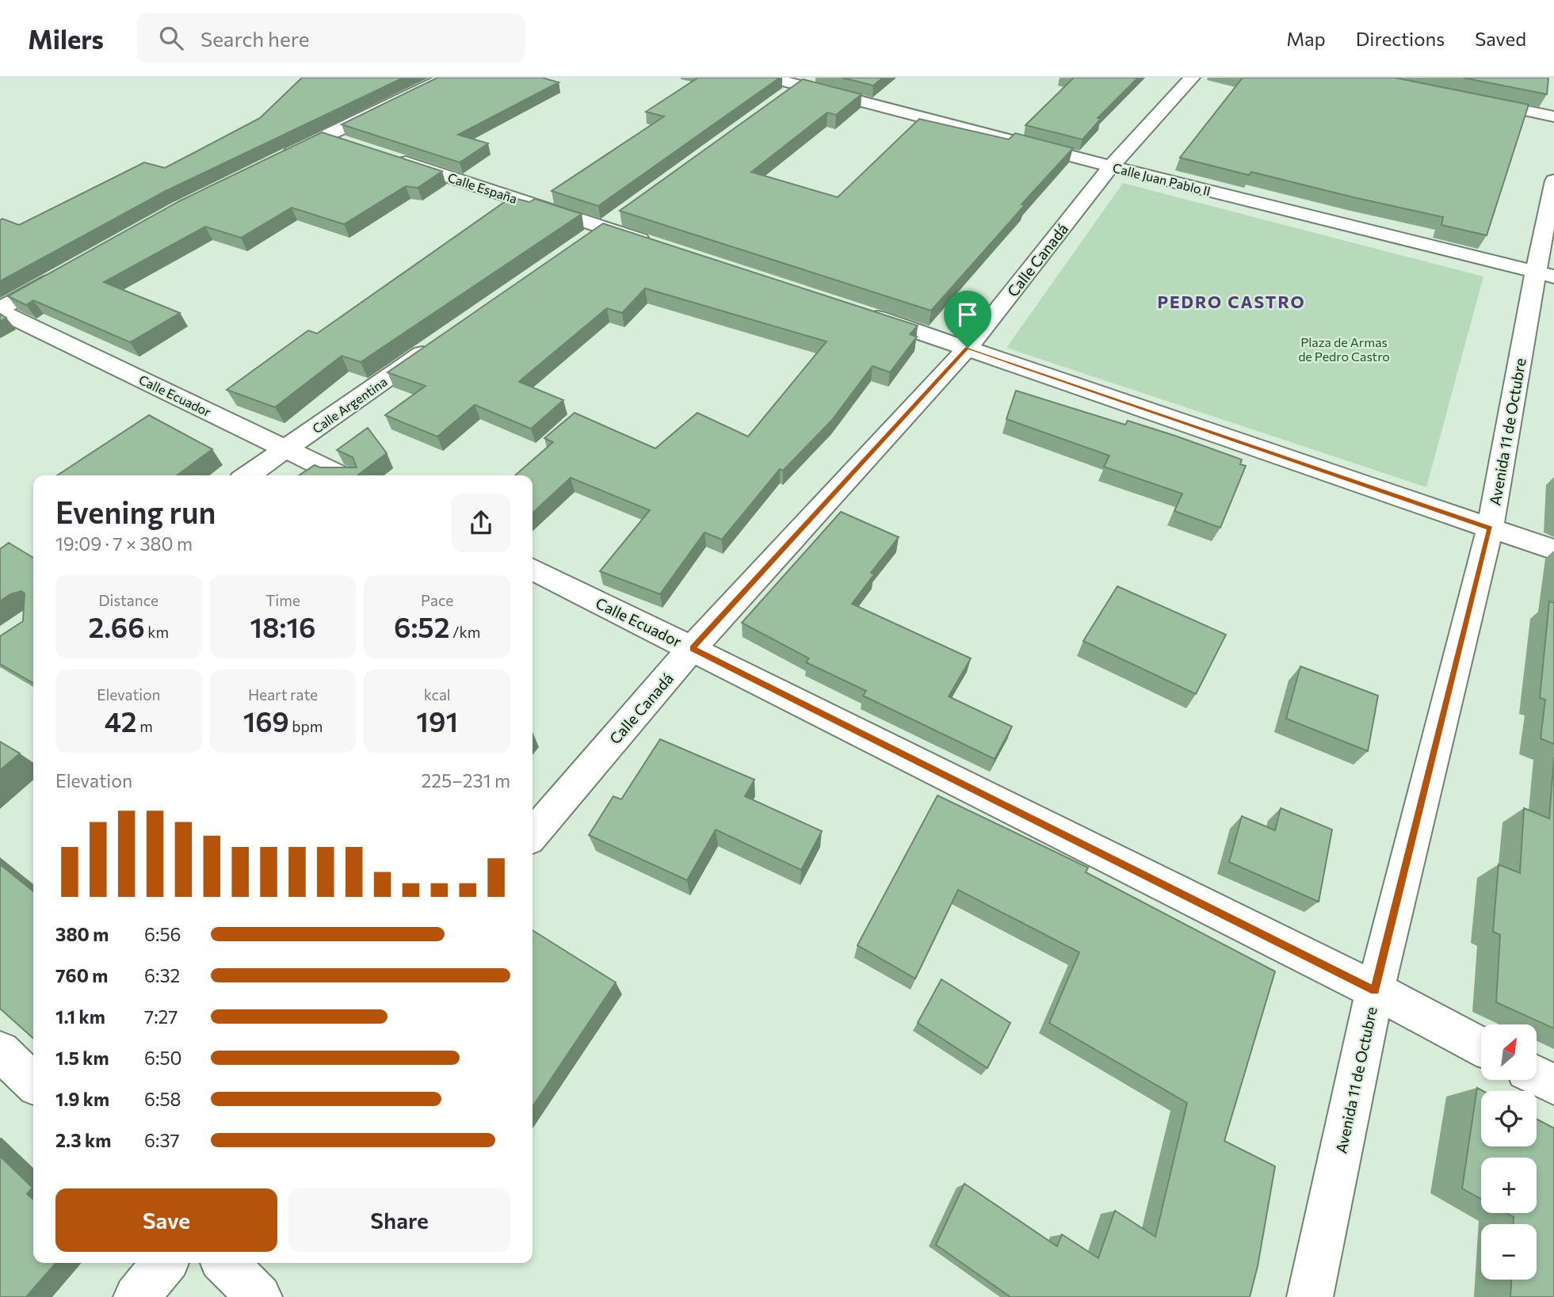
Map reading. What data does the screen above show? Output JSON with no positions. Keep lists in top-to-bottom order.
{
  "streets": {
    "street": [
      "Calle Juan Pablo II",
      "Calle España",
      "Calle Canadá",
      "Calle Ecuador",
      "Calle Argentina",
      "Avenida 11 de Octubre"
    ]
  },
  "crossings": [
    ["Calle Juan Pablo II", "Calle Canadá"],
    ["Calle Juan Pablo II", "Avenida 11 de Octubre"],
    ["Calle Canadá", "Calle Ecuador"],
    ["Calle Ecuador", "Calle Argentina"],
    ["Calle Ecuador", "Avenida 11 de Octubre"]
  ],
  "districts": ["PEDRO CASTRO"],
  "parks": ["Plaza de Armas de Pedro Castro"],
  "north": "top right",
  "page": {
    "header": "Milers",
    "search": "Search here",
    "nav": ["Map", "Directions", "Saved"],
    "heading": ["Evening run", "19:09 · 7 × 380 m"],
    "stats": [
      ["Distance", "2.66 km"],
      ["Time", "18:16"],
      ["Pace", "6:52 /km"],
      ["Elevation", "42 m"],
      ["Heart rate", "169 bpm"],
      ["kcal", "191"]
    ],
    "chart": ["Elevation", "225–231 m"],
    "list": [
      {
        "name": "380 m",
        "note": "6:56"
      },
      {
        "name": "760 m",
        "note": "6:32"
      },
      {
        "name": "1.1 km",
        "note": "7:27"
      },
      {
        "name": "1.5 km",
        "note": "6:50"
      },
      {
        "name": "1.9 km",
        "note": "6:58"
      },
      {
        "name": "2.3 km",
        "note": "6:37"
      }
    ],
    "map_buttons": ["+", "−"],
    "buttons": ["Save", "Share"]
  }
}
